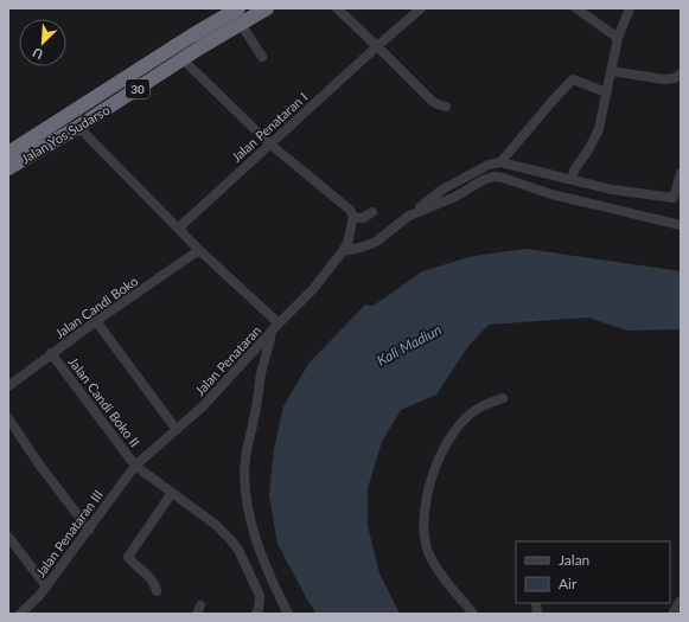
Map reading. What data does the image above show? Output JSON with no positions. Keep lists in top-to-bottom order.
{
  "streets": {
    "highway": ["30", "Jalan Yos Sudarso"],
    "street": [
      "Jalan Penataran I",
      "Jalan Candi Boko",
      "Jalan Penataran",
      "Jalan Candi Boko II",
      "Jalan Penataran III"
    ]
  },
  "crossings": [
    ["Jalan Penataran I", "Jalan Penataran"],
    ["Jalan Yos Sudarso", "Jalan Penataran"],
    ["Jalan Candi Boko", "Jalan Penataran"],
    ["Jalan Candi Boko", "Jalan Candi Boko II"],
    ["Jalan Penataran", "Jalan Candi Boko II"],
    ["Jalan Penataran", "Jalan Penataran III"],
    ["Jalan Candi Boko II", "Jalan Penataran III"]
  ],
  "water": ["Kali Madiun"],
  "legend": ["Jalan", "Air"],
  "north": "bottom left"
}
